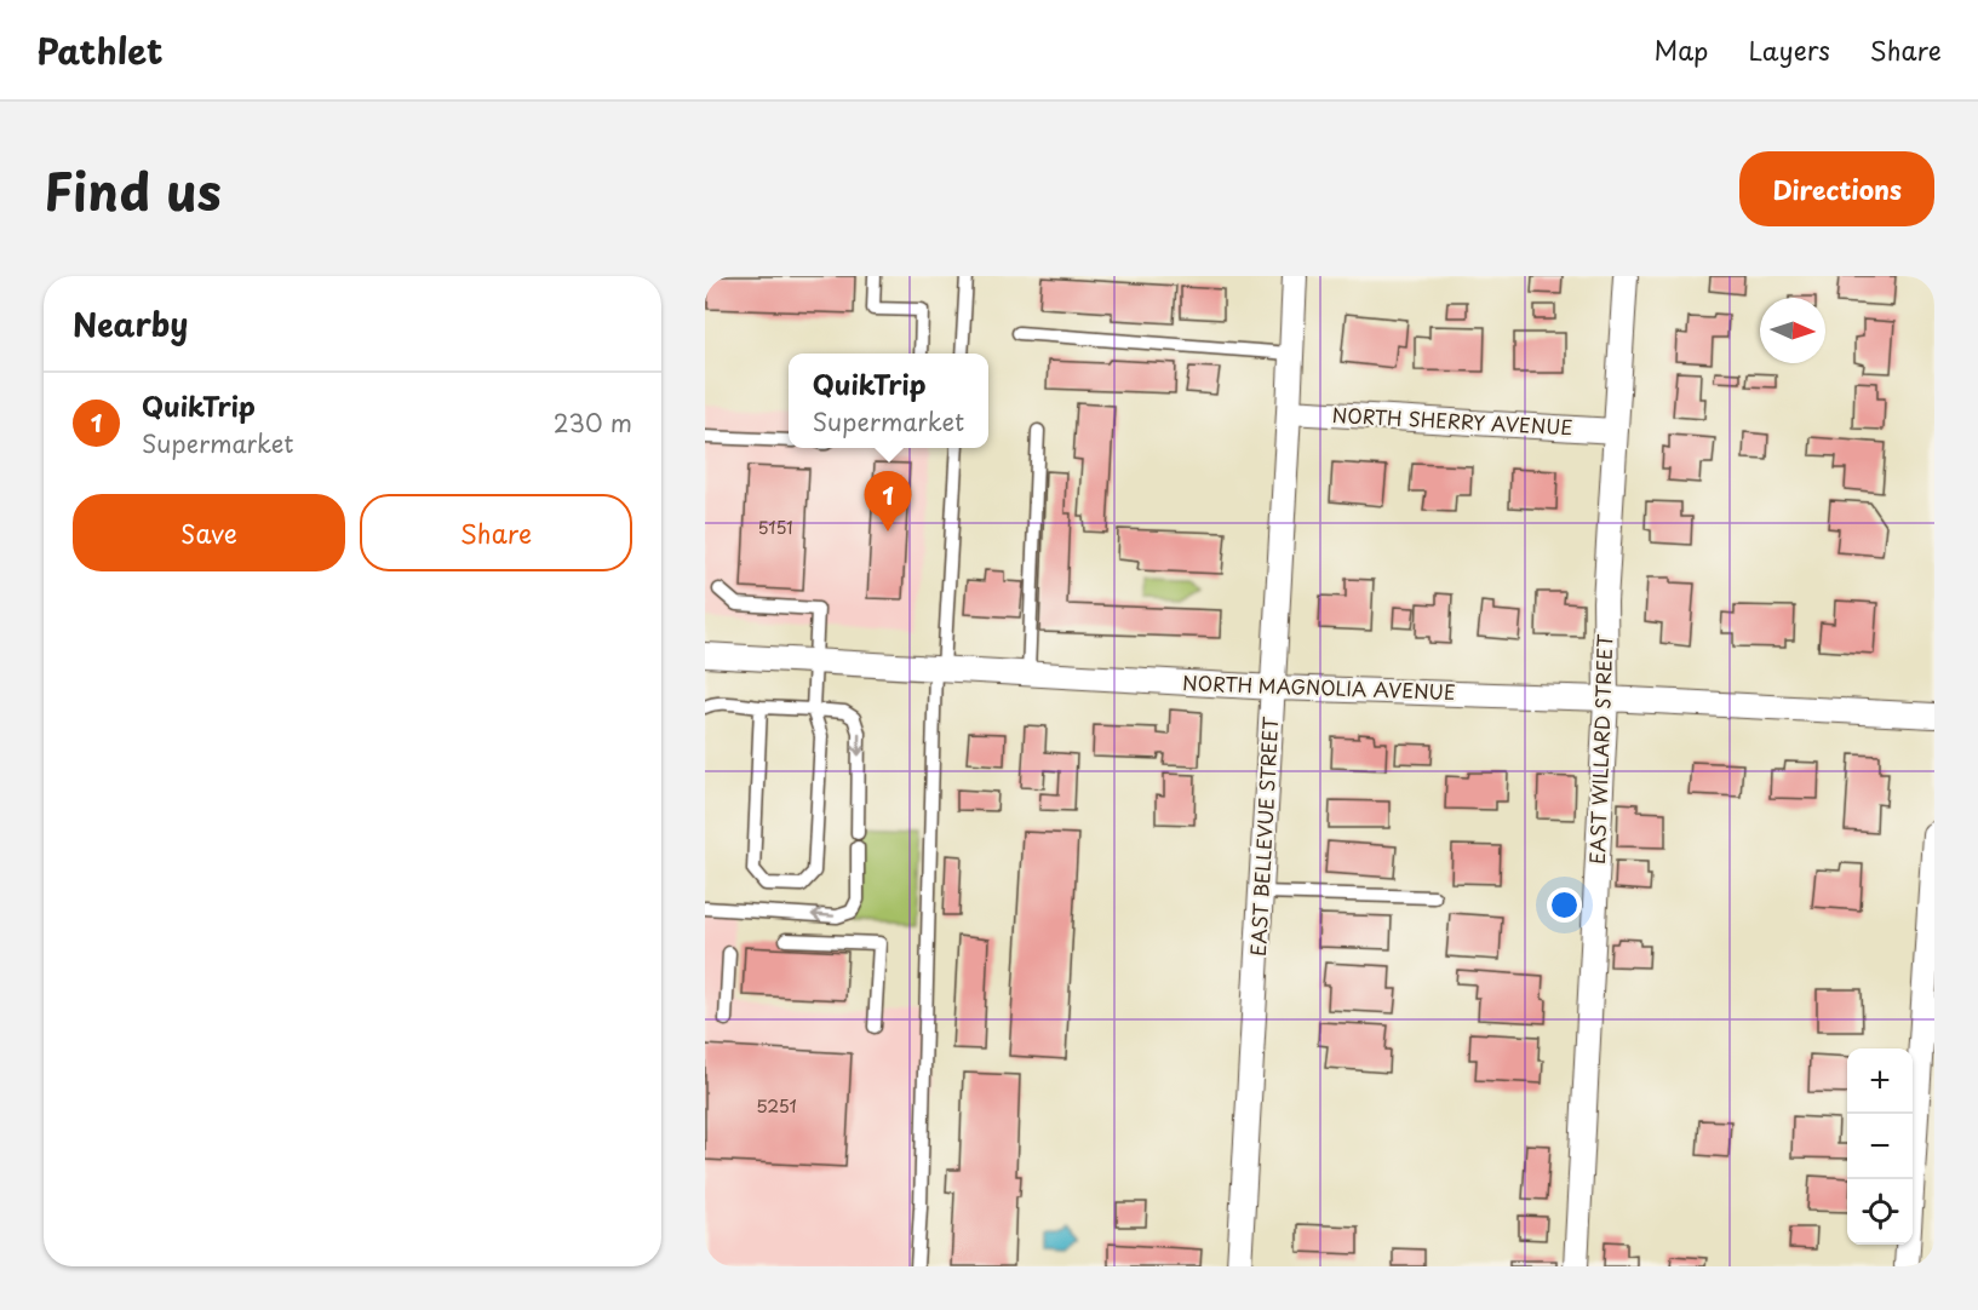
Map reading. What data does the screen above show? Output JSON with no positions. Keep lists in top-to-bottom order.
{
  "streets": {
    "street": [
      "NORTH SHERRY AVENUE",
      "NORTH MAGNOLIA AVENUE",
      "EAST WILLARD STREET",
      "EAST BELLEVUE STREET"
    ]
  },
  "crossings": [
    ["NORTH SHERRY AVENUE", "EAST WILLARD STREET"],
    ["NORTH SHERRY AVENUE", "EAST BELLEVUE STREET"],
    ["NORTH MAGNOLIA AVENUE", "EAST WILLARD STREET"],
    ["NORTH MAGNOLIA AVENUE", "EAST BELLEVUE STREET"]
  ],
  "house_numbers": ["5151", "5251"],
  "north": "right",
  "page": {
    "header": "Pathlet",
    "nav": ["Map", "Layers", "Share"],
    "title": "Find us",
    "buttons": [
      "Directions",
      ["Save", "Share"]
    ],
    "heading": "Nearby",
    "popup": ["QuikTrip", "Supermarket"],
    "list": [
      {
        "mark": "1",
        "name": "QuikTrip",
        "note": "Supermarket",
        "value": "230 m"
      }
    ],
    "pins": "1",
    "map_buttons": ["+", "−"]
  }
}
